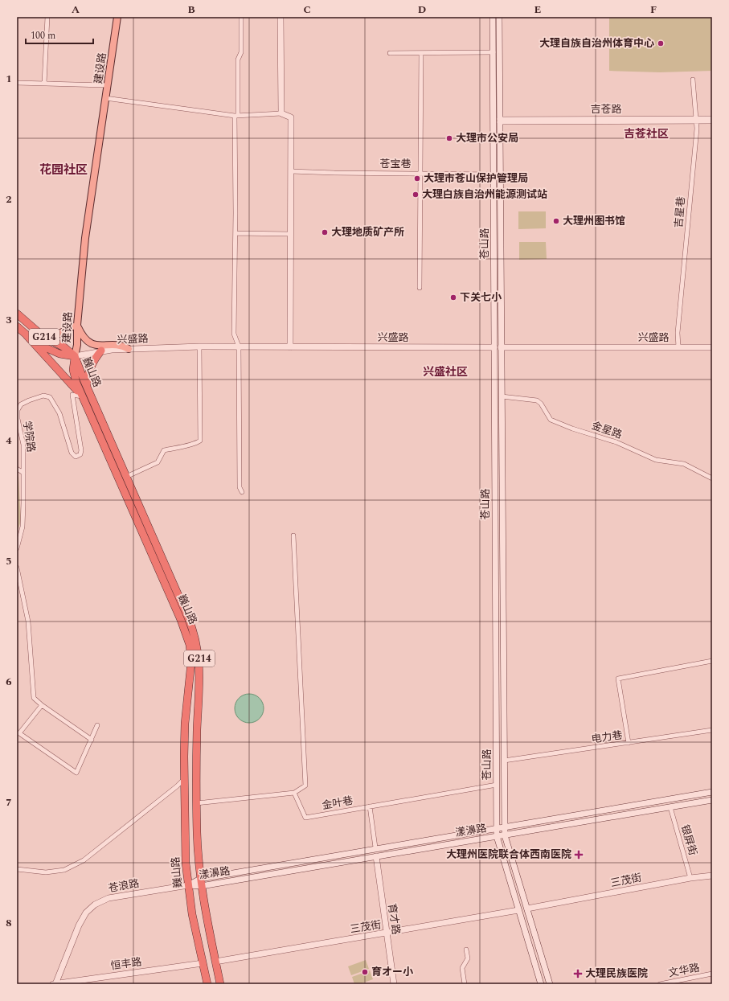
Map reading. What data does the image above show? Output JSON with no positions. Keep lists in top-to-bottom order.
{
  "streets": {
    "highway": ["G214", "巍山路"],
    "main road": [
      "建设路",
      "苍山路",
      "兴盛路",
      "漾濞路",
      "三茂街",
      "苍浪路",
      "育才路",
      "恒丰路"
    ],
    "street": [
      "吉苍路",
      "苍宝巷",
      "吉星巷",
      "金星路",
      "学院路",
      "电力巷",
      "金叶巷",
      "银屏街",
      "文华路"
    ]
  },
  "crossings": [
    ["建设路", "G214"],
    ["建设路", "兴盛路"],
    ["建设路", "巍山路"],
    ["吉苍路", "吉星巷"],
    ["吉苍路", "苍山路"],
    ["苍宝巷", "苍山路"],
    ["吉星巷", "兴盛路"],
    ["苍山路", "兴盛路"],
    ["苍山路", "金星路"],
    ["苍山路", "电力巷"],
    ["苍山路", "金叶巷"],
    ["苍山路", "漾濞路"],
    ["苍山路", "三茂街"],
    ["G214", "兴盛路"],
    ["G214", "巍山路"],
    ["兴盛路", "巍山路"],
    ["巍山路", "漾濞路"],
    ["巍山路", "三茂街"],
    ["巍山路", "苍浪路"],
    ["巍山路", "恒丰路"],
    ["漾濞路", "银屏街"],
    ["漾濞路", "苍浪路"],
    ["漾濞路", "育才路"],
    ["银屏街", "三茂街"],
    ["三茂街", "育才路"],
    ["苍浪路", "恒丰路"]
  ],
  "districts": ["吉苍社区", "花园社区", "兴盛社区"],
  "places": {
    "other": [
      "大理自族自治州体育中心",
      "大理市公安局",
      "大理市苍山保护管理局",
      "大理白族自治州能源测试站",
      "大理州图书馆",
      "大理地质矿产所",
      "下关七小",
      "育オー小"
    ],
    "health": ["大理州医院联合体西南医院", "大理民族医院"]
  },
  "scale_bar": "100 m",
  "grid": {
    "columns": [
      "A",
      "B",
      "C",
      "D",
      "E",
      "F"
    ],
    "rows": [
      "1",
      "2",
      "3",
      "4",
      "5",
      "6",
      "7",
      "8"
    ]
  }
}
